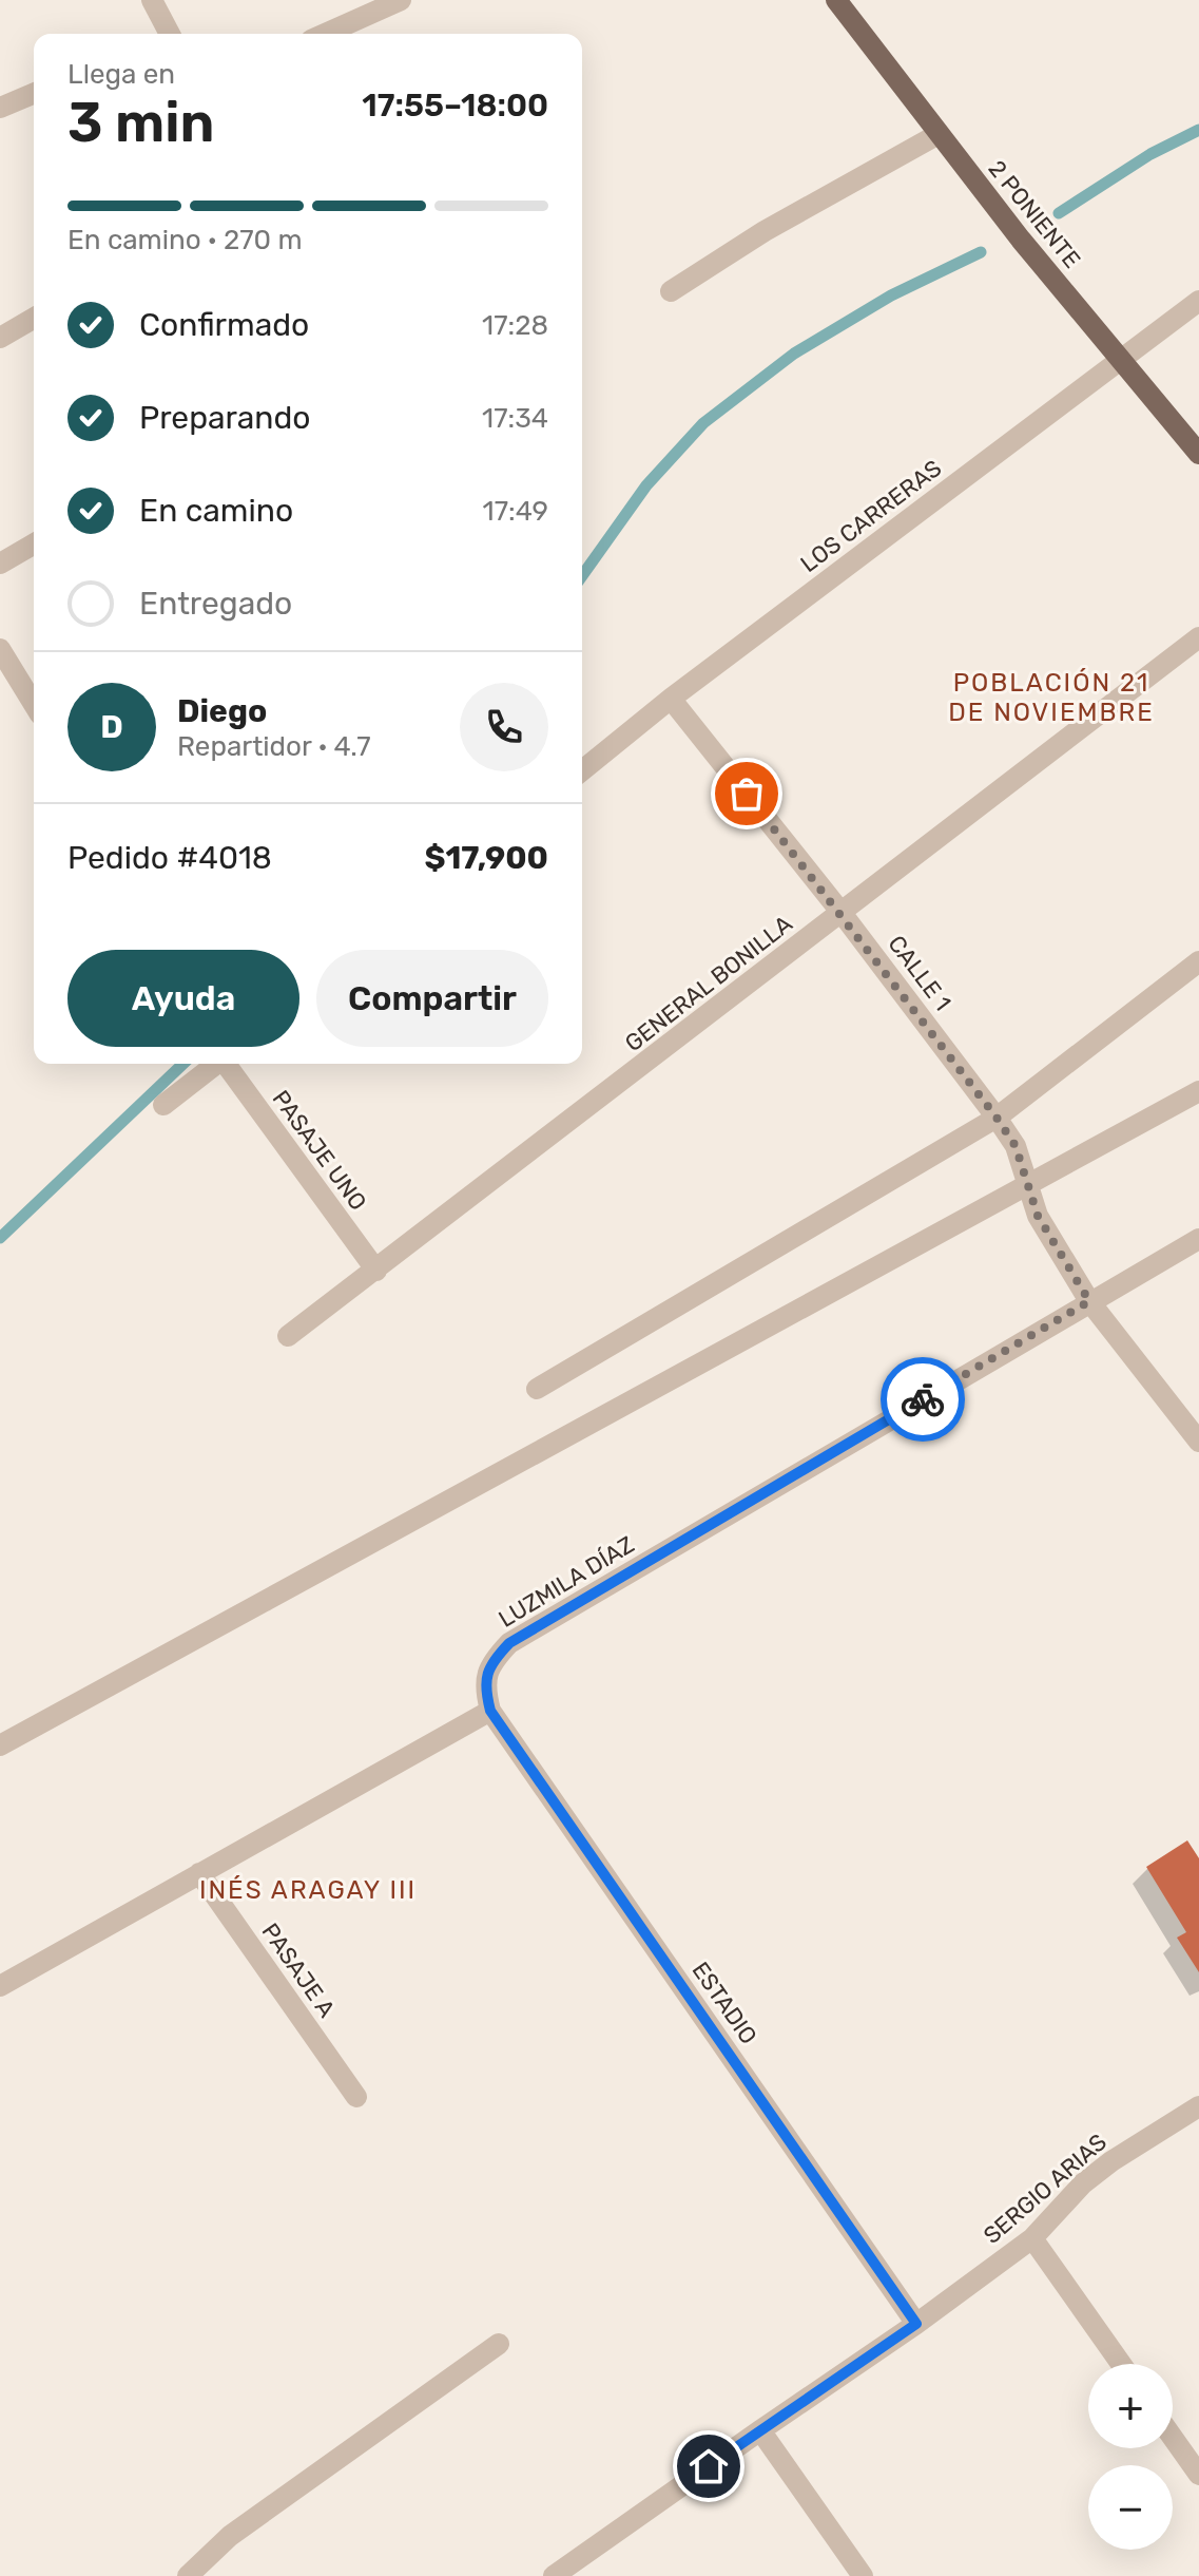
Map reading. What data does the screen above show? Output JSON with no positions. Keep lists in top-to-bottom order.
{
  "streets": {
    "main road": ["2 PONIENTE"],
    "street": [
      "LOS CARRERAS",
      "CALLE 1",
      "GENERAL BONILLA",
      "PASAJE UNO",
      "LUZMILA DÍAZ",
      "PASAJE A",
      "ESTADIO",
      "SERGIO ARIAS"
    ]
  },
  "crossings": [
    ["2 PONIENTE", "LOS CARRERAS"],
    ["LOS CARRERAS", "CALLE 1"],
    ["CALLE 1", "GENERAL BONILLA"],
    ["CALLE 1", "LUZMILA DÍAZ"],
    ["GENERAL BONILLA", "PASAJE UNO"],
    ["LUZMILA DÍAZ", "ESTADIO"],
    ["ESTADIO", "SERGIO ARIAS"]
  ],
  "districts": ["POBLACIÓN 21 DE NOVIEMBRE", "INÉS ARAGAY III"],
  "page": {
    "heading": ["3 min", "Llega en", "17:55–18:00"],
    "panel": [
      "Diego",
      "Repartidor · 4.7",
      "Pedido #4018",
      "$17,900"
    ],
    "bar": "En camino · 270 m",
    "list": [
      ["Confirmado", "17:28"],
      ["Preparando", "17:34"],
      ["En camino", "17:49"],
      "Entregado"
    ],
    "round": "D",
    "buttons": ["Ayuda", "Compartir"],
    "map_buttons": ["+", "−"]
  }
}
